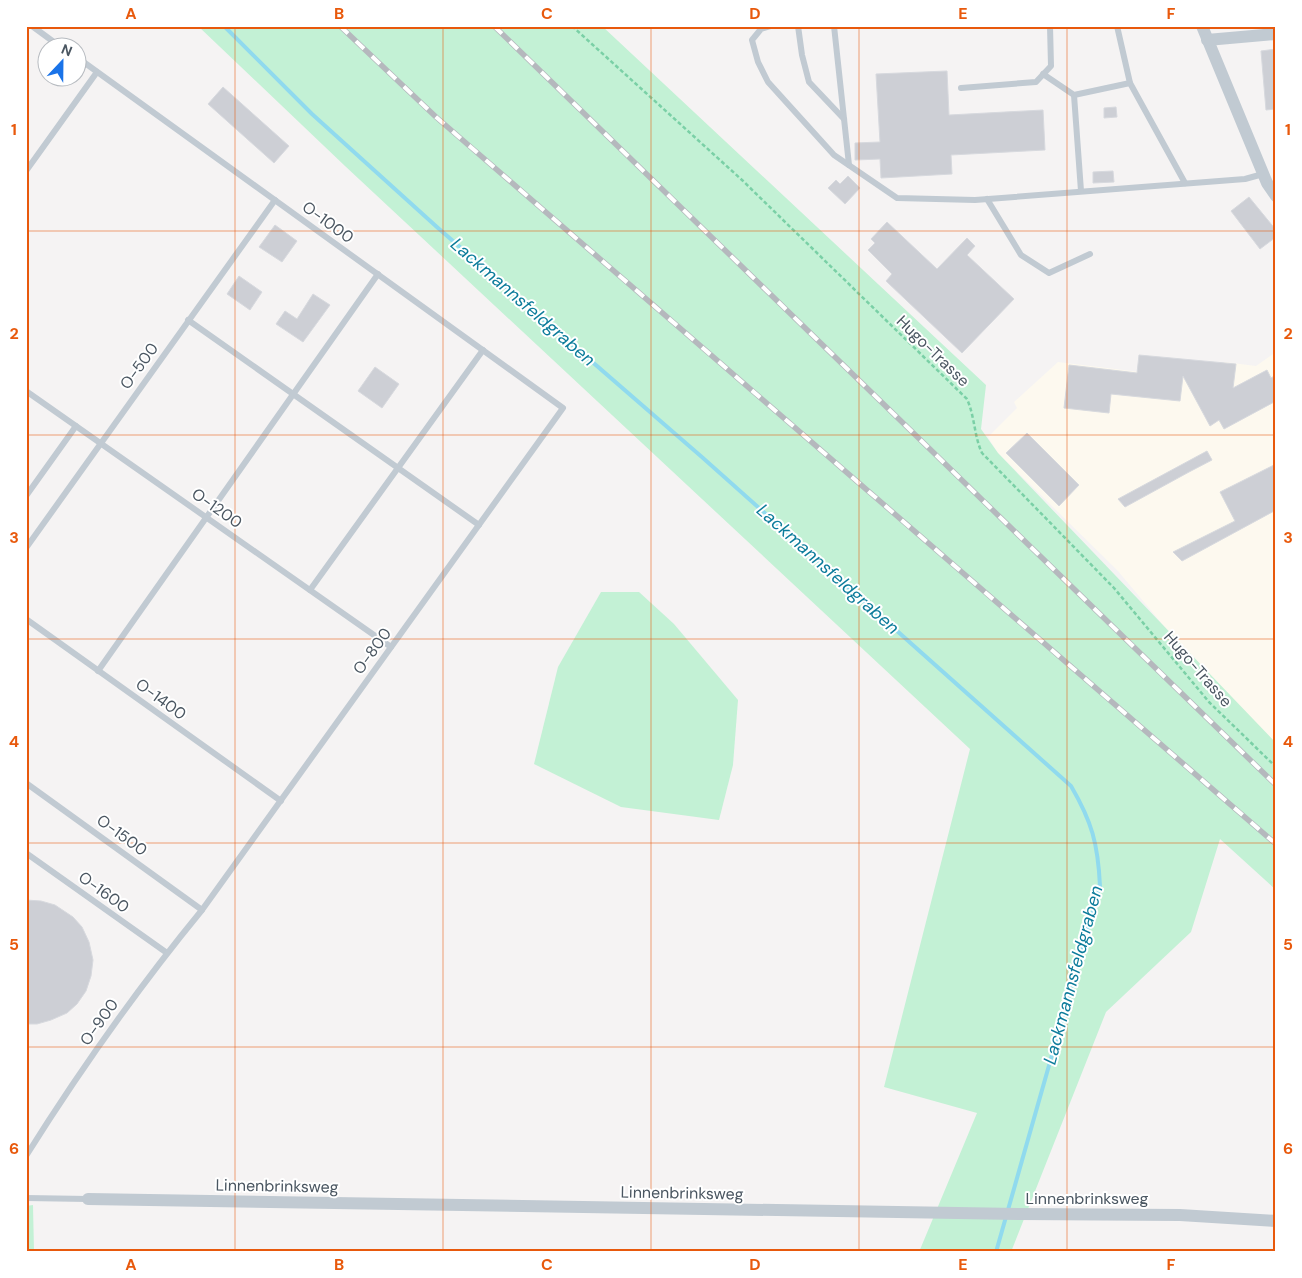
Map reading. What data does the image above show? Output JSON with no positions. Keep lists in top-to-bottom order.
{
  "streets": {
    "street": ["Linnenbrinksweg"],
    "lane": [
      "O-1000",
      "O-500",
      "O-1200",
      "O-800",
      "O-1400",
      "O-1500",
      "O-1600",
      "O-900"
    ],
    "path": ["Hugo-Trasse"]
  },
  "crossings": [
    ["O-1000", "O-500"],
    ["O-1000", "O-800"],
    ["O-500", "O-1200"],
    ["O-1200", "O-800"],
    ["O-800", "O-1400"],
    ["O-800", "O-1500"],
    ["O-800", "O-900"],
    ["O-1500", "O-900"],
    ["O-1600", "O-900"]
  ],
  "water": ["Lackmannsfeldgraben"],
  "north": "top",
  "grid": {
    "columns": [
      "A",
      "B",
      "C",
      "D",
      "E",
      "F"
    ],
    "rows": [
      "1",
      "2",
      "3",
      "4",
      "5",
      "6"
    ]
  }
}
